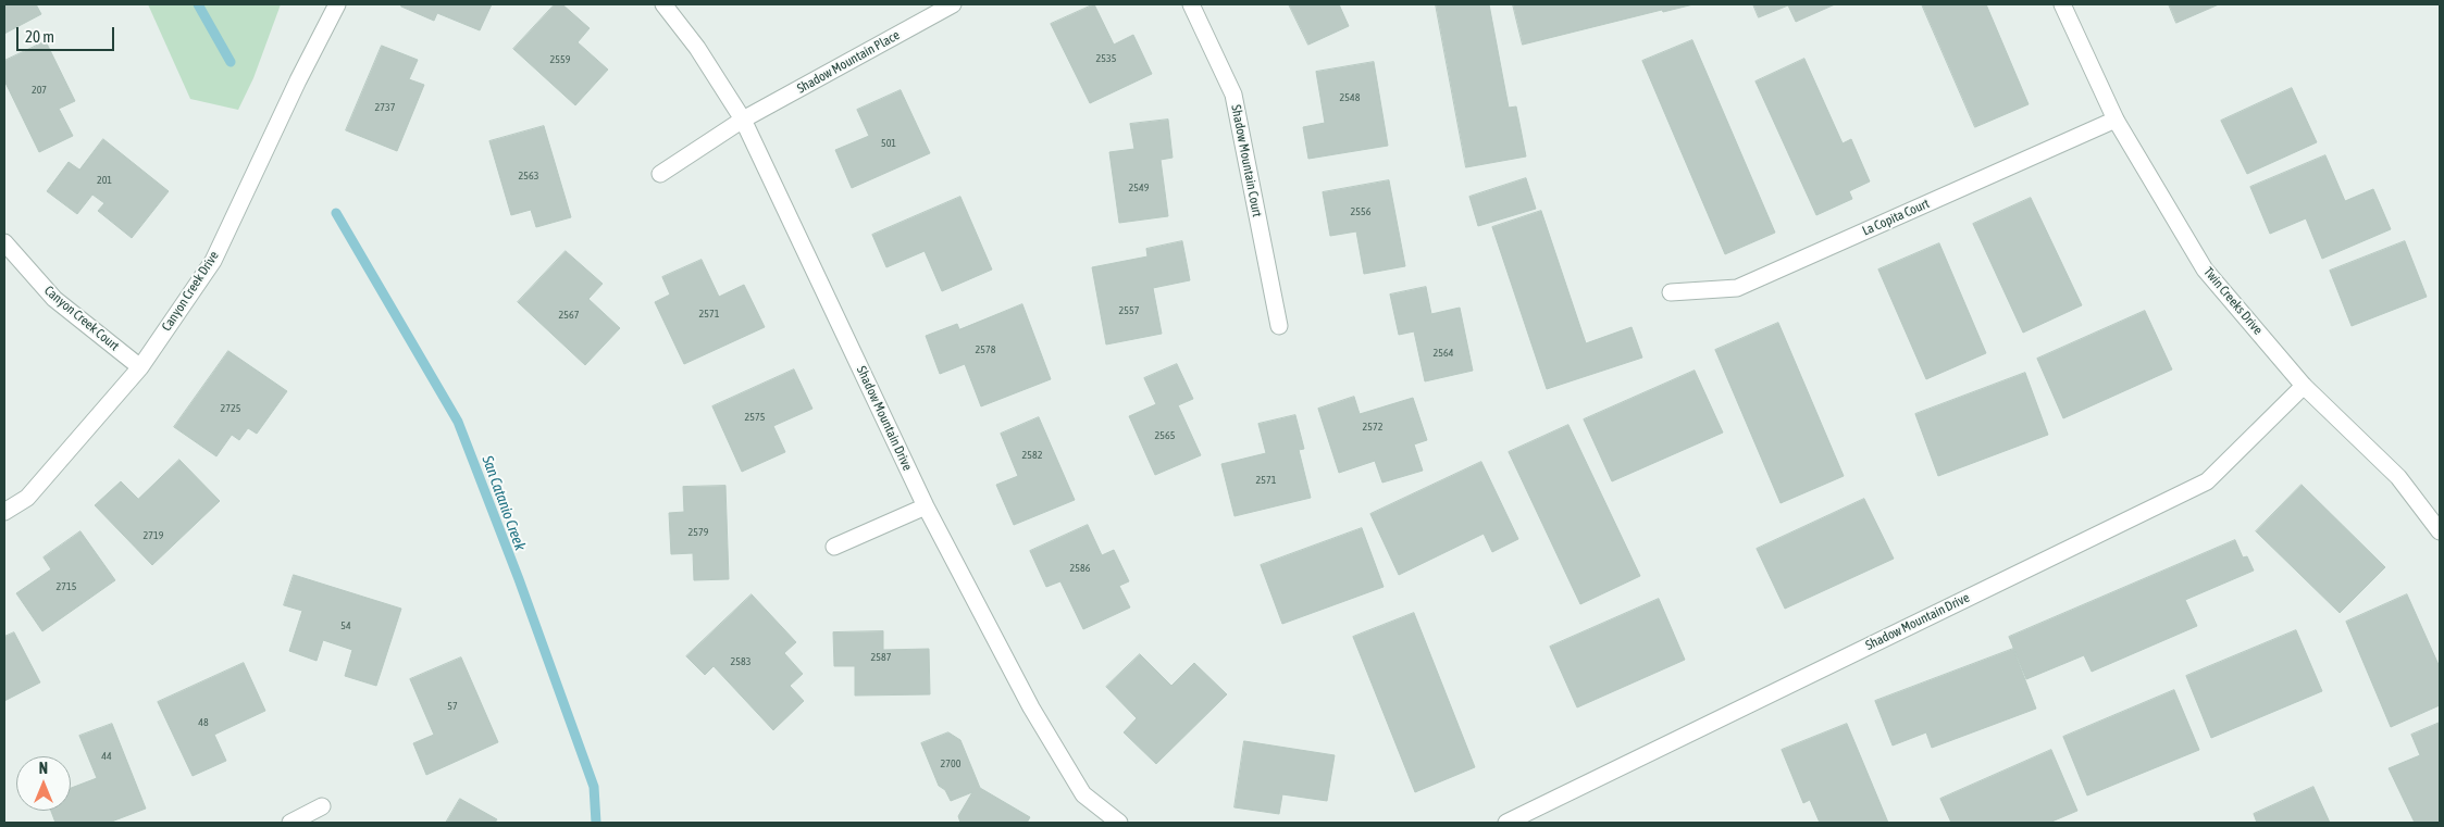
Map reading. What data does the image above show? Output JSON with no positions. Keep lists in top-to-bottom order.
{
  "streets": {
    "street": [
      "Shadow Mountain Place",
      "Shadow Mountain Court",
      "La Copita Court",
      "Canyon Creek Drive",
      "Twin Creeks Drive",
      "Canyon Creek Court",
      "Shadow Mountain Drive"
    ]
  },
  "crossings": [
    ["Shadow Mountain Place", "Shadow Mountain Drive"],
    ["La Copita Court", "Twin Creeks Drive"],
    ["Canyon Creek Drive", "Canyon Creek Court"],
    ["Twin Creeks Drive", "Shadow Mountain Drive"]
  ],
  "water": ["San Catanio Creek"],
  "house_numbers": [
    "2535",
    "2559",
    "207",
    "2548",
    "2737",
    "501",
    "2563",
    "201",
    "2549",
    "2556",
    "2557",
    "2571",
    "2567",
    "2578",
    "2564",
    "2725",
    "2575",
    "2572",
    "2565",
    "2582",
    "2571",
    "2579",
    "2719",
    "2586",
    "2715",
    "54",
    "2587",
    "2583",
    "57",
    "48",
    "44",
    "2700"
  ],
  "scale_bar": "20 m",
  "north": "top"
}
